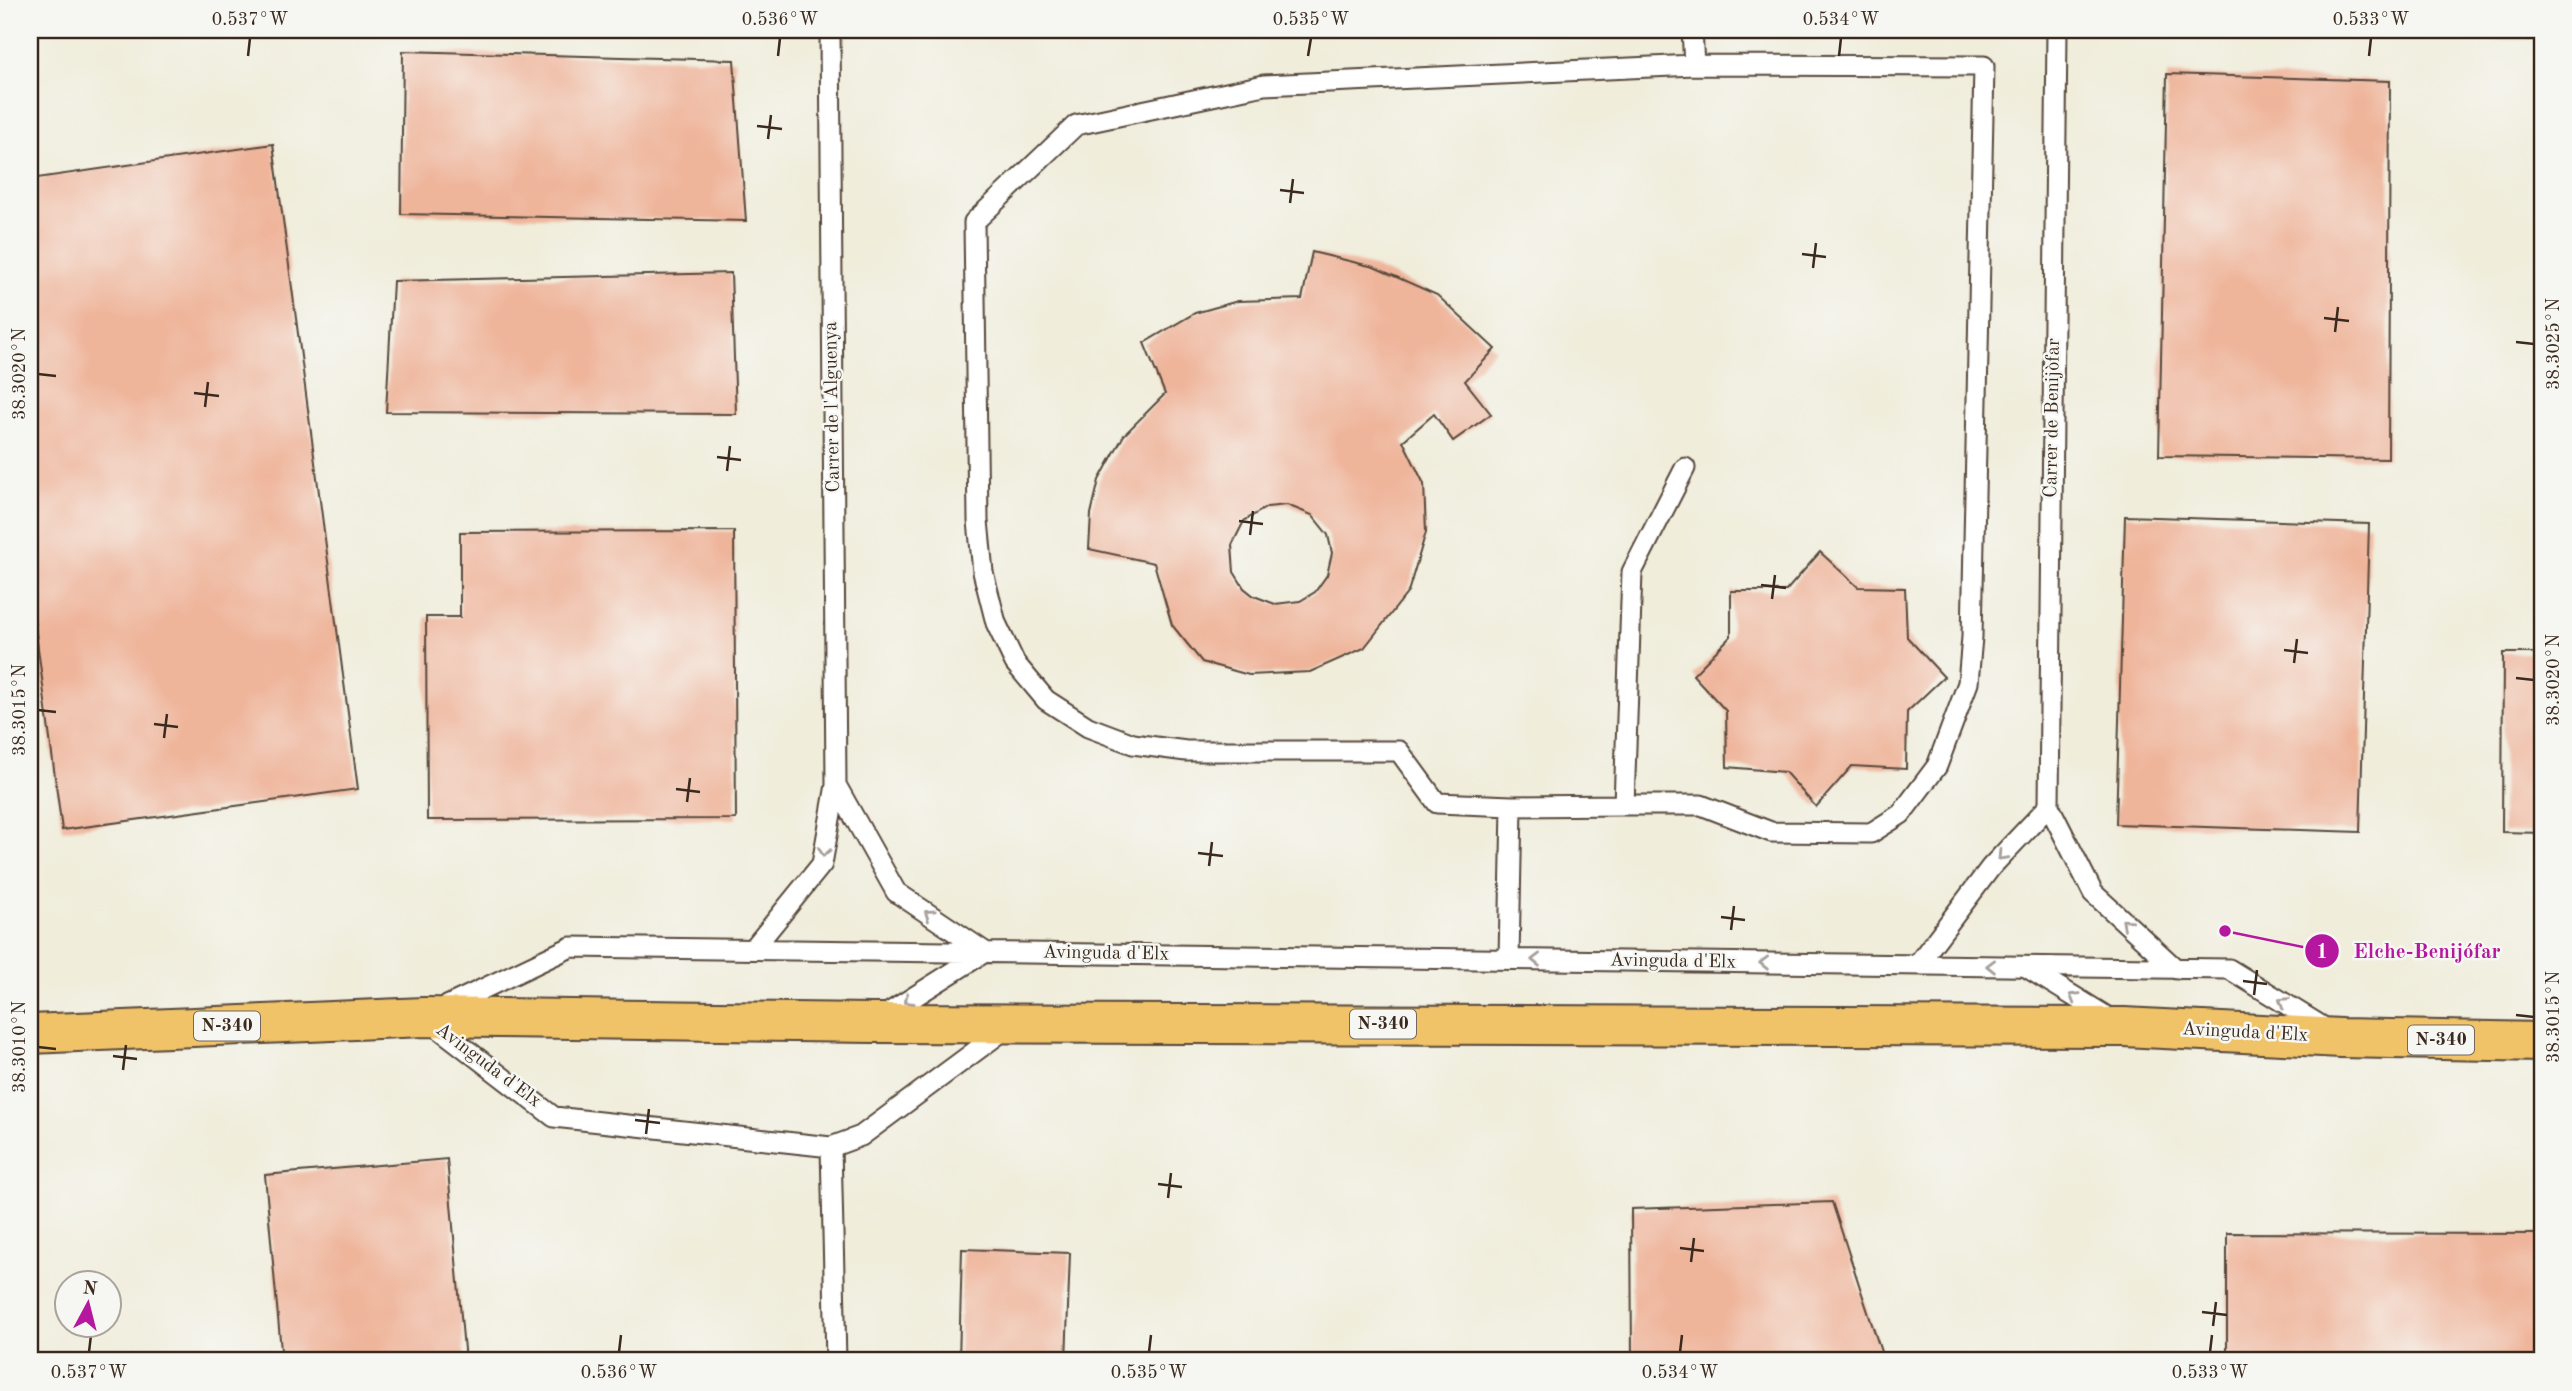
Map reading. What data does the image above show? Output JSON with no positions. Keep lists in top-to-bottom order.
{
  "streets": {
    "highway": ["Avinguda d'Elx", "N-340"],
    "lane": ["Carrer de l'Alguenya", "Carrer de Benijòfar"]
  },
  "crossings": [
    ["Carrer de l'Alguenya", "Avinguda d'Elx"],
    ["Carrer de Benijòfar", "Avinguda d'Elx"]
  ],
  "places": ["Elche-Benijófar"],
  "north": "top",
  "coordinates": [
    "0.537°W",
    "0.536°W",
    "0.535°W",
    "0.534°W",
    "0.533°W",
    "38.3025°N",
    "38.3020°N",
    "38.3015°N",
    "38.3010°N"
  ]
}
